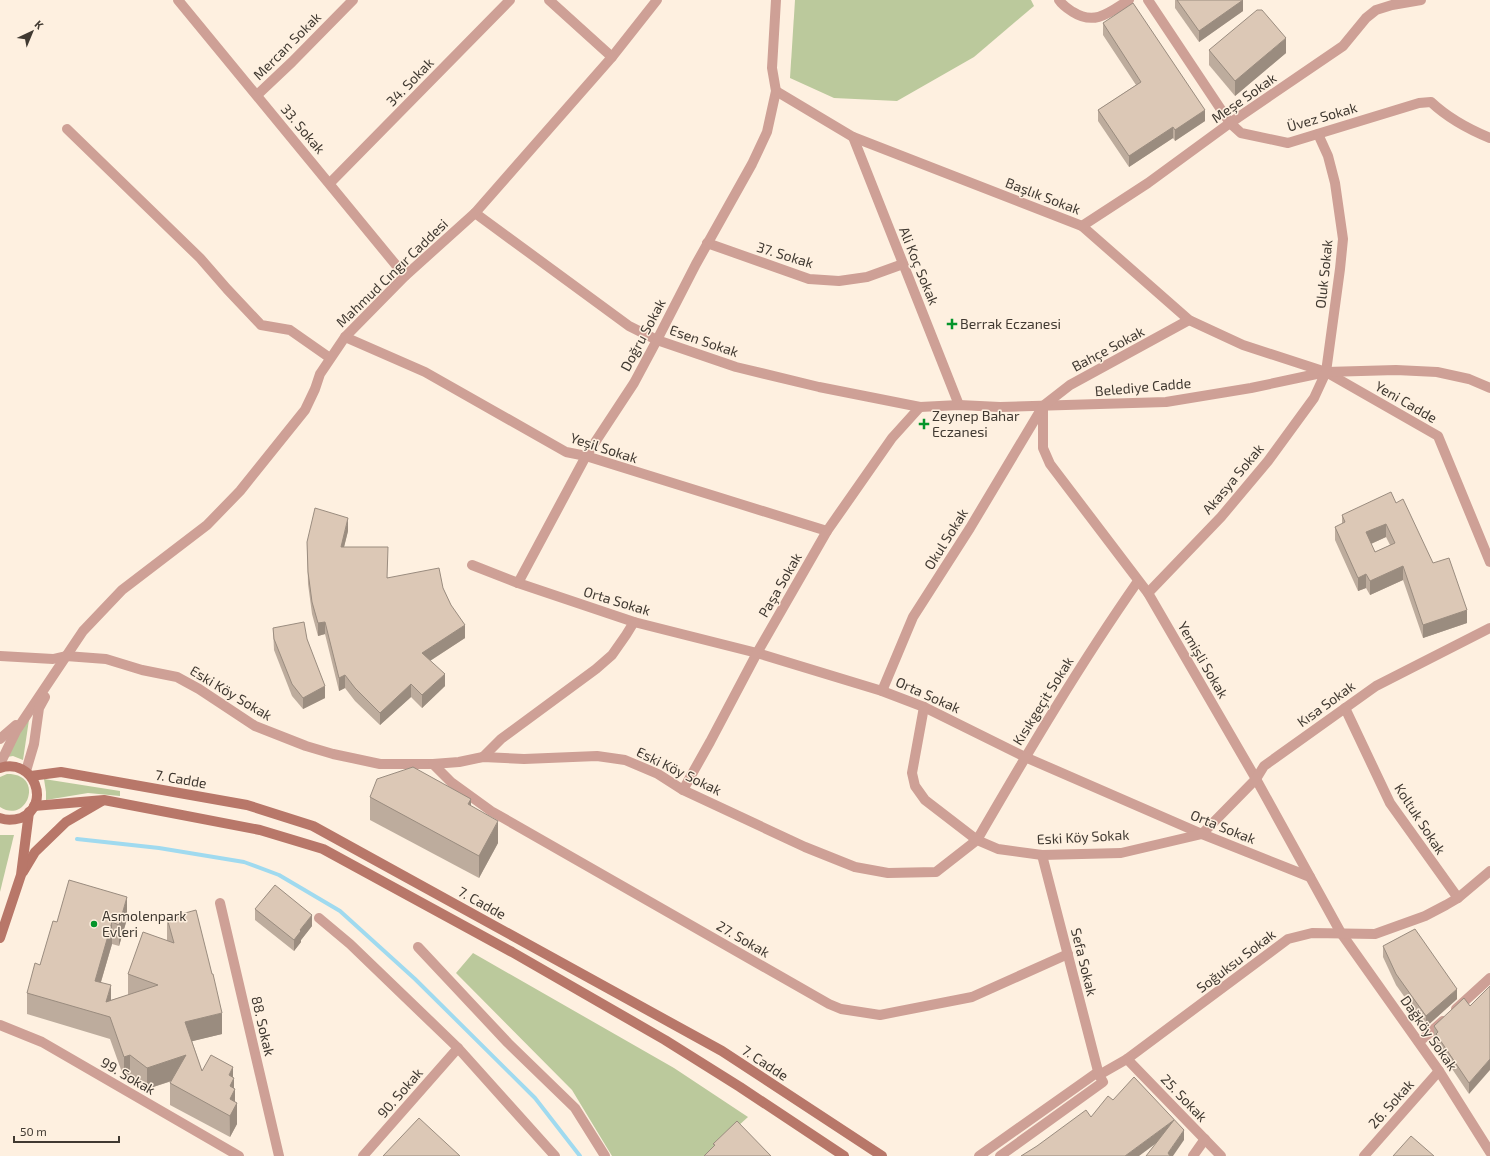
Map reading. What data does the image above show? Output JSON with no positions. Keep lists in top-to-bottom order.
{
  "streets": {
    "main road": ["7. Cadde"],
    "street": [
      "Mercan Sokak",
      "34. Sokak",
      "Meşe Sokak",
      "Üvez Sokak",
      "33. Sokak",
      "Başlık Sokak",
      "37. Sokak",
      "Ali Koç Sokak",
      "Mahmud Cıngır Caddesi",
      "Oluk Sokak",
      "Doğru Sokak",
      "Esen Sokak",
      "Bahçe Sokak",
      "Belediye Cadde",
      "Yeni Cadde",
      "Yeşil Sokak",
      "Akasya Sokak",
      "Okul Sokak",
      "Paşa Sokak",
      "Orta Sokak",
      "Yemişli Sokak",
      "Eski Köy Sokak",
      "Kısıkgeçit Sokak",
      "Kısa Sokak",
      "Koltuk Sokak",
      "27. Sokak",
      "Soğuksu Sokak",
      "Sefa Sokak",
      "88. Sokak",
      "Dağköy Sokak",
      "99. Sokak",
      "90. Sokak",
      "25. Sokak",
      "26. Sokak"
    ]
  },
  "crossings": [
    ["Mercan Sokak", "33. Sokak"],
    ["34. Sokak", "33. Sokak"],
    ["Meşe Sokak", "Üvez Sokak"],
    ["Meşe Sokak", "Başlık Sokak"],
    ["Üvez Sokak", "Oluk Sokak"],
    ["33. Sokak", "Mahmud Cıngır Caddesi"],
    ["Başlık Sokak", "Ali Koç Sokak"],
    ["Başlık Sokak", "Oluk Sokak"],
    ["Başlık Sokak", "Doğru Sokak"],
    ["Başlık Sokak", "Bahçe Sokak"],
    ["Başlık Sokak", "Belediye Cadde"],
    ["Başlık Sokak", "Yeni Cadde"],
    ["Başlık Sokak", "Akasya Sokak"],
    ["37. Sokak", "Ali Koç Sokak"],
    ["37. Sokak", "Doğru Sokak"],
    ["Ali Koç Sokak", "Esen Sokak"],
    ["Ali Koç Sokak", "Belediye Cadde"],
    ["Mahmud Cıngır Caddesi", "Esen Sokak"],
    ["Mahmud Cıngır Caddesi", "Yeşil Sokak"],
    ["Mahmud Cıngır Caddesi", "Eski Köy Sokak"],
    ["Mahmud Cıngır Caddesi", "7. Cadde"],
    ["Oluk Sokak", "Belediye Cadde"],
    ["Oluk Sokak", "Yeni Cadde"],
    ["Oluk Sokak", "Akasya Sokak"],
    ["Doğru Sokak", "Esen Sokak"],
    ["Doğru Sokak", "Yeşil Sokak"],
    ["Doğru Sokak", "Orta Sokak"],
    ["Esen Sokak", "Belediye Cadde"],
    ["Esen Sokak", "Paşa Sokak"],
    ["Bahçe Sokak", "Belediye Cadde"],
    ["Bahçe Sokak", "Okul Sokak"],
    ["Bahçe Sokak", "Yemişli Sokak"],
    ["Belediye Cadde", "Yeni Cadde"],
    ["Belediye Cadde", "Akasya Sokak"],
    ["Belediye Cadde", "Okul Sokak"],
    ["Belediye Cadde", "Yemişli Sokak"],
    ["Yeni Cadde", "Akasya Sokak"],
    ["Yeşil Sokak", "Paşa Sokak"],
    ["Akasya Sokak", "Yemişli Sokak"],
    ["Okul Sokak", "Orta Sokak"],
    ["Okul Sokak", "Yemişli Sokak"],
    ["Paşa Sokak", "Orta Sokak"],
    ["Paşa Sokak", "Eski Köy Sokak"],
    ["Orta Sokak", "Yemişli Sokak"],
    ["Orta Sokak", "Eski Köy Sokak"],
    ["Orta Sokak", "Kısıkgeçit Sokak"],
    ["Orta Sokak", "Kısa Sokak"],
    ["Yemişli Sokak", "Kısıkgeçit Sokak"],
    ["Yemişli Sokak", "Kısa Sokak"],
    ["Yemişli Sokak", "Soğuksu Sokak"],
    ["Yemişli Sokak", "Dağköy Sokak"],
    ["Eski Köy Sokak", "Kısıkgeçit Sokak"],
    ["Eski Köy Sokak", "Kısa Sokak"],
    ["Eski Köy Sokak", "27. Sokak"],
    ["Eski Köy Sokak", "Sefa Sokak"],
    ["Kısa Sokak", "Koltuk Sokak"],
    ["Koltuk Sokak", "Soğuksu Sokak"],
    ["27. Sokak", "Sefa Sokak"],
    ["Soğuksu Sokak", "Sefa Sokak"],
    ["Soğuksu Sokak", "Dağköy Sokak"],
    ["Soğuksu Sokak", "25. Sokak"],
    ["Dağköy Sokak", "26. Sokak"]
  ],
  "places": {
    "health": ["Berrak Eczanesi", "Zeynep Bahar Eczanesi"],
    "other": ["Asmolenpark Evleri"]
  },
  "scale_bar": "50 m",
  "north": "top right"
}
